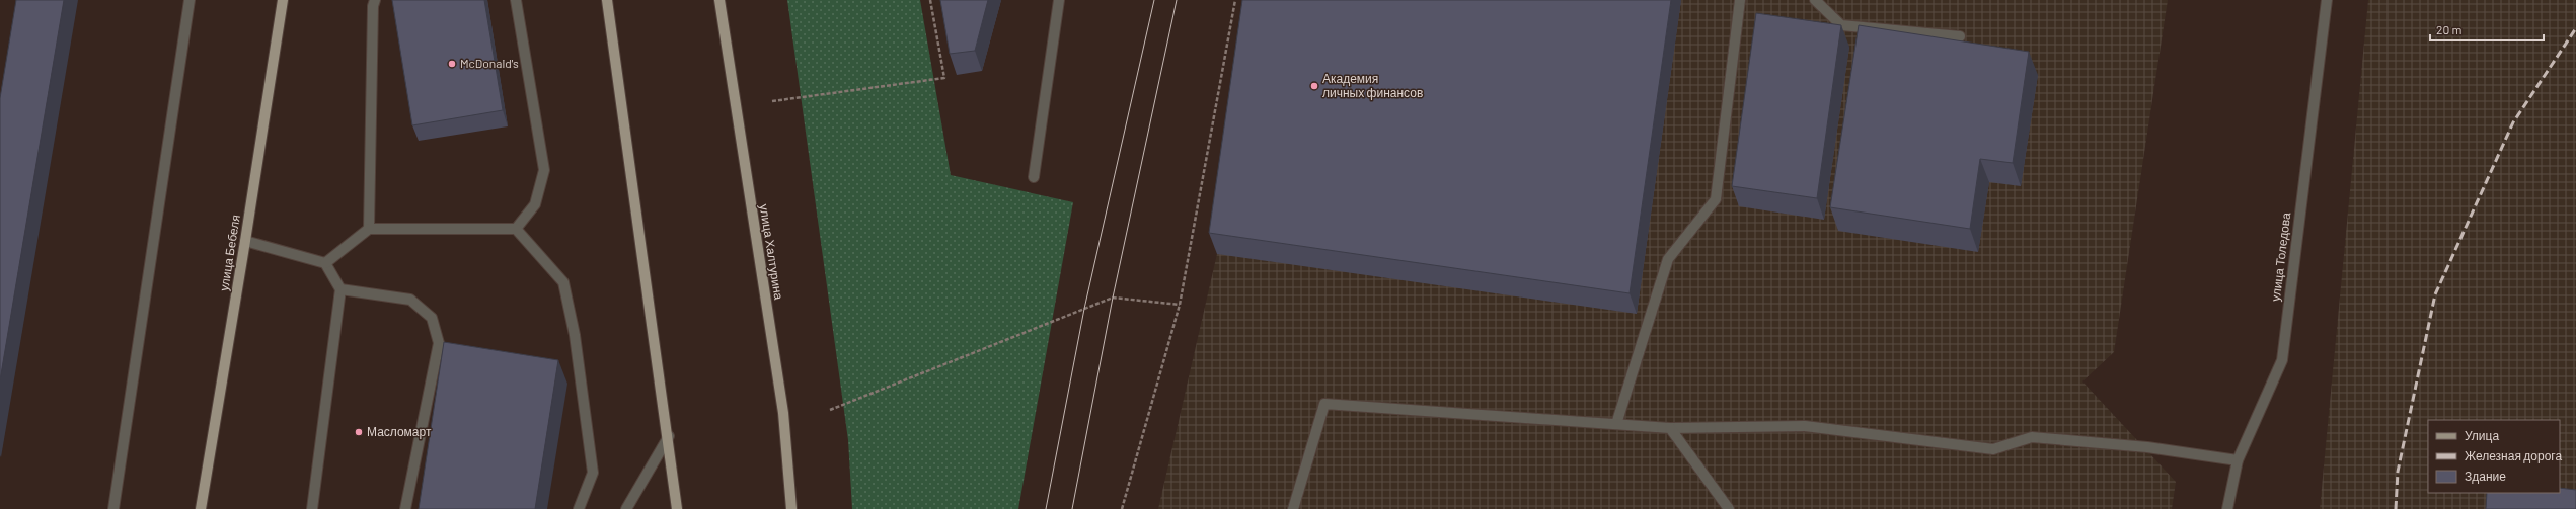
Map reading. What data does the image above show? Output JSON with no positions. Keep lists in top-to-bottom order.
{
  "streets": {
    "main road": ["улица Халтурина", "улица Бебеля"],
    "street": ["улица Толедова"]
  },
  "places": ["McDonald's", "Академия личных финансов", "Масломарт"],
  "legend": ["Улица", "Железная дорога", "Здание"],
  "scale_bar": "20 m"
}
